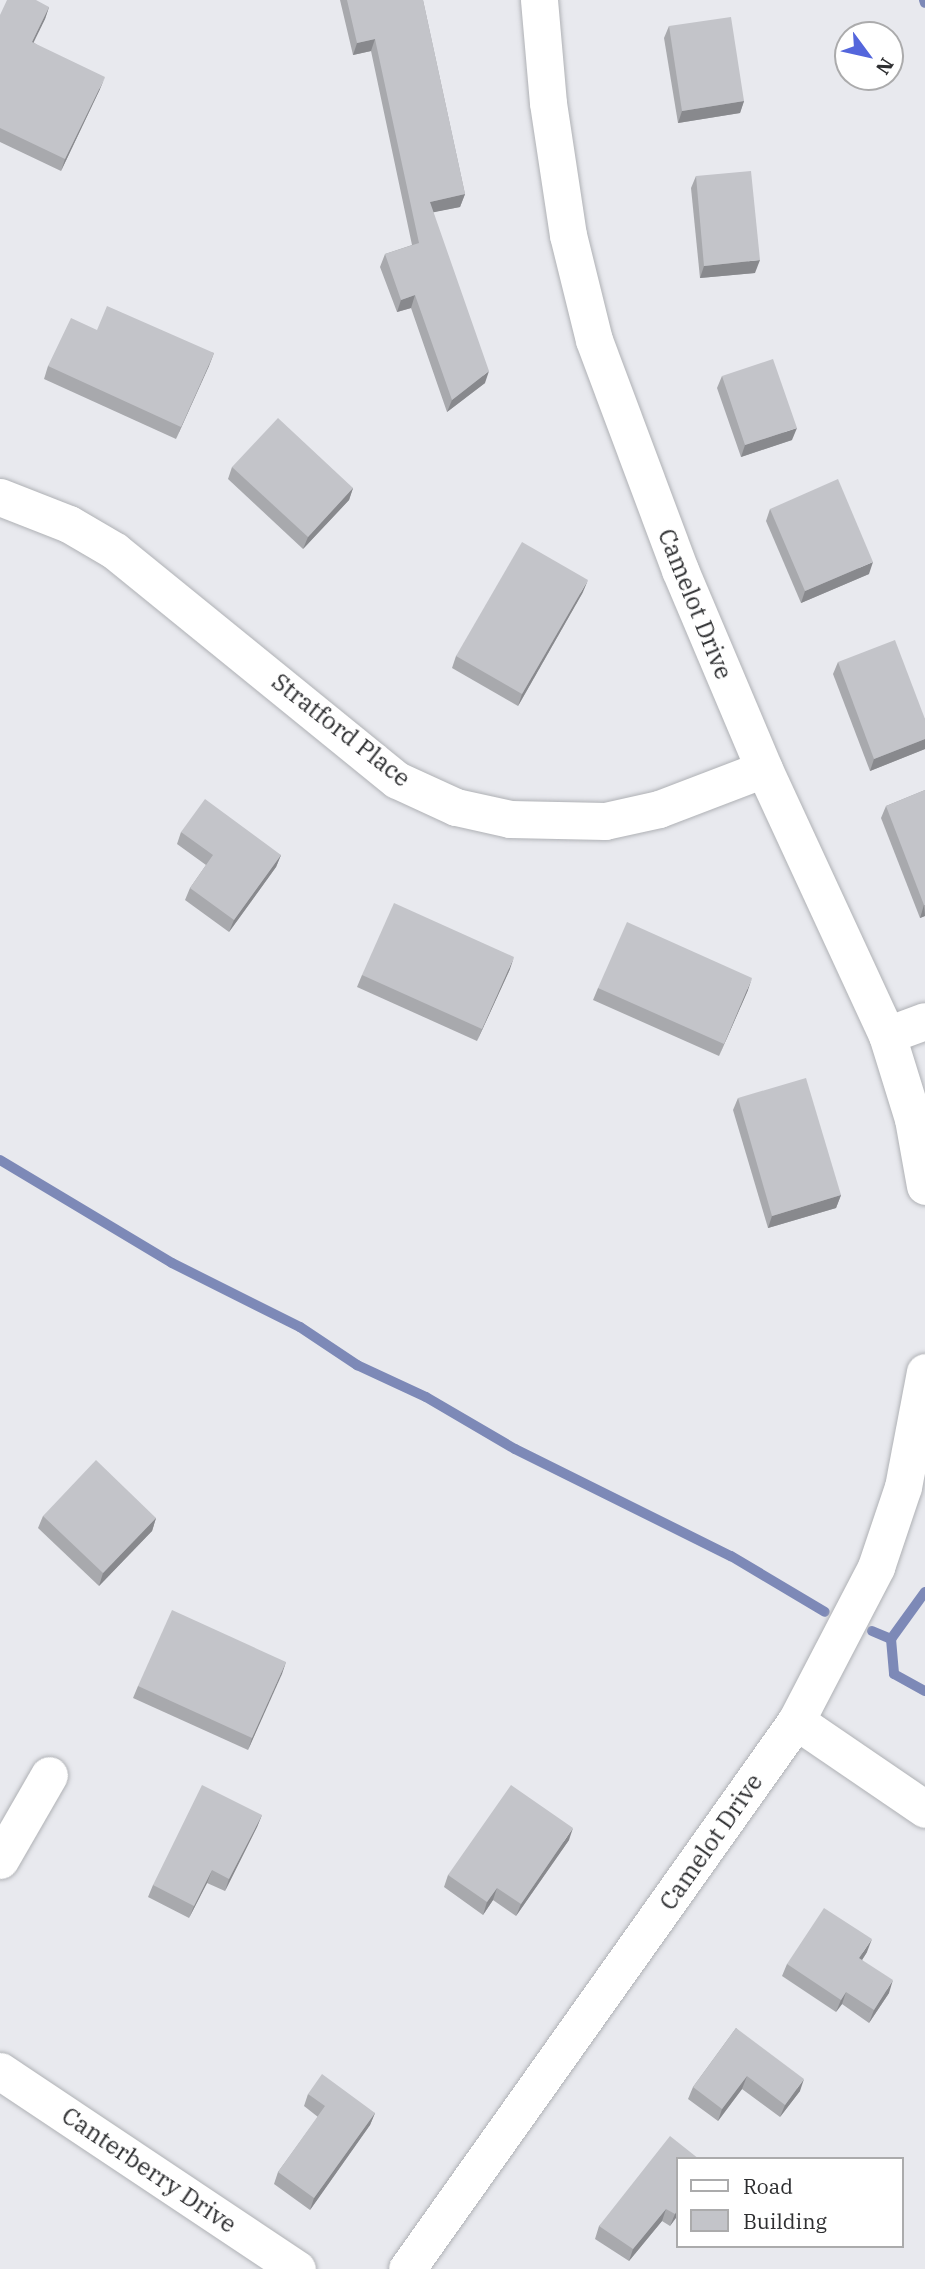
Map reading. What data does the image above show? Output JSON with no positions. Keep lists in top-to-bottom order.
{
  "streets": {
    "street": ["Camelot Drive", "Stratford Place", "Canterberry Drive"]
  },
  "crossings": [
    ["Camelot Drive", "Stratford Place"]
  ],
  "legend": ["Road", "Building"],
  "north": "bottom right"
}
